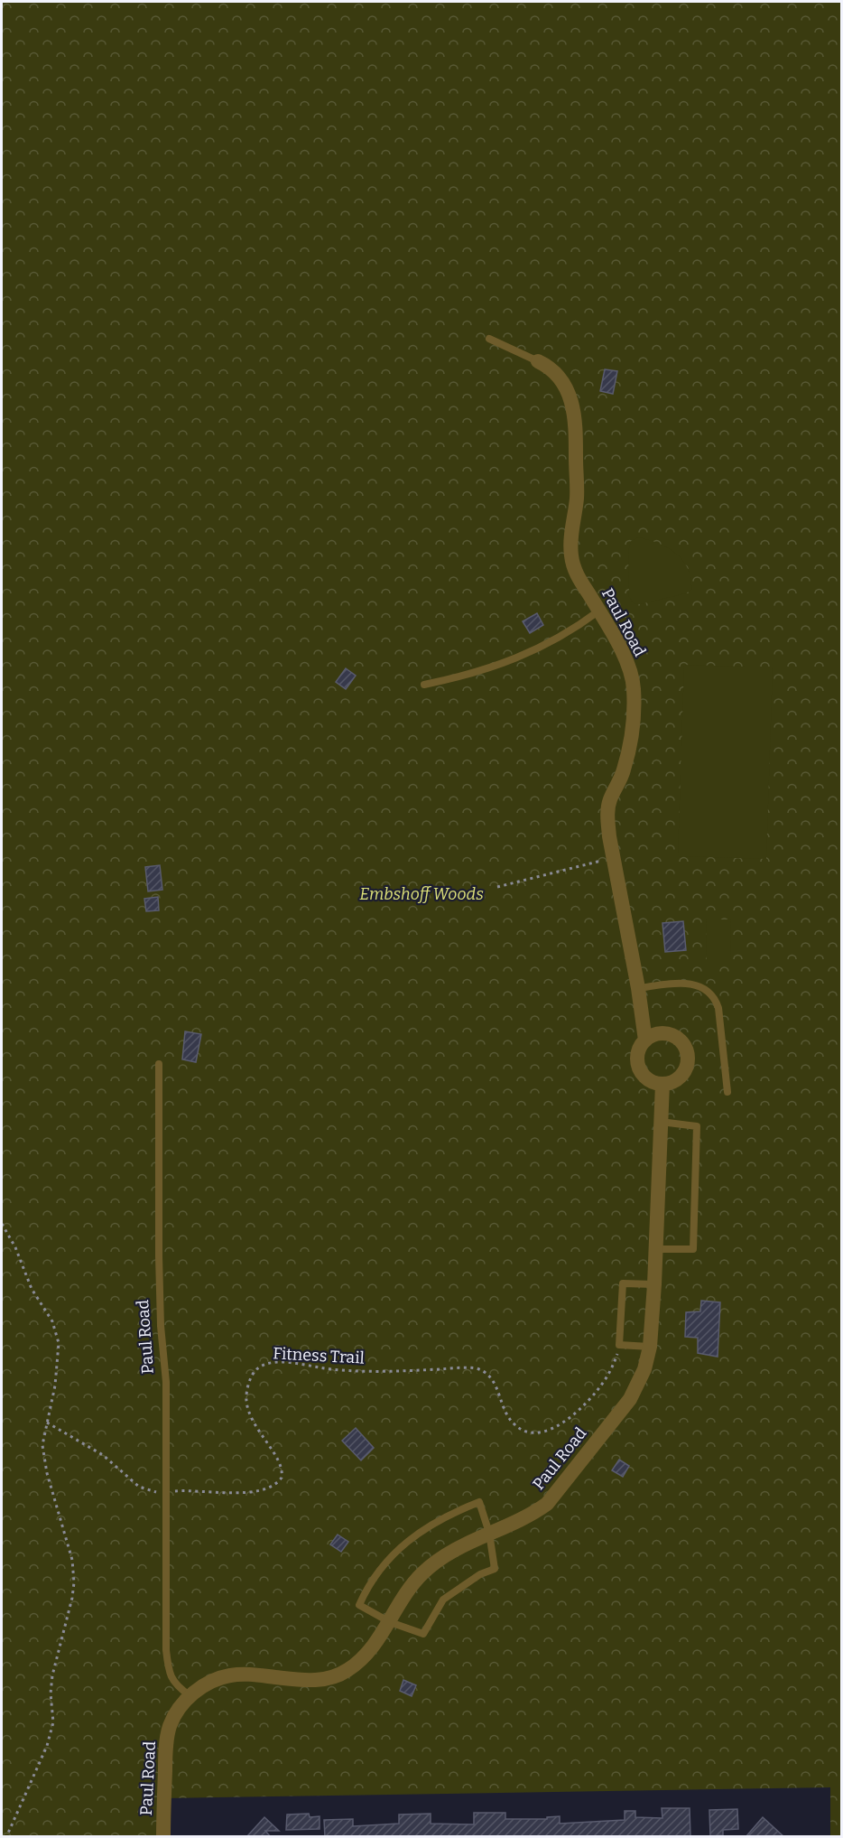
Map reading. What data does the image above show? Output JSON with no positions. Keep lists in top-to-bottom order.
{
  "streets": {
    "street": ["Paul Road"],
    "path": ["Fitness Trail"]
  },
  "crossings": [
    ["Paul Road", "Fitness Trail"]
  ],
  "parks": ["Embshoff Woods"]
}
